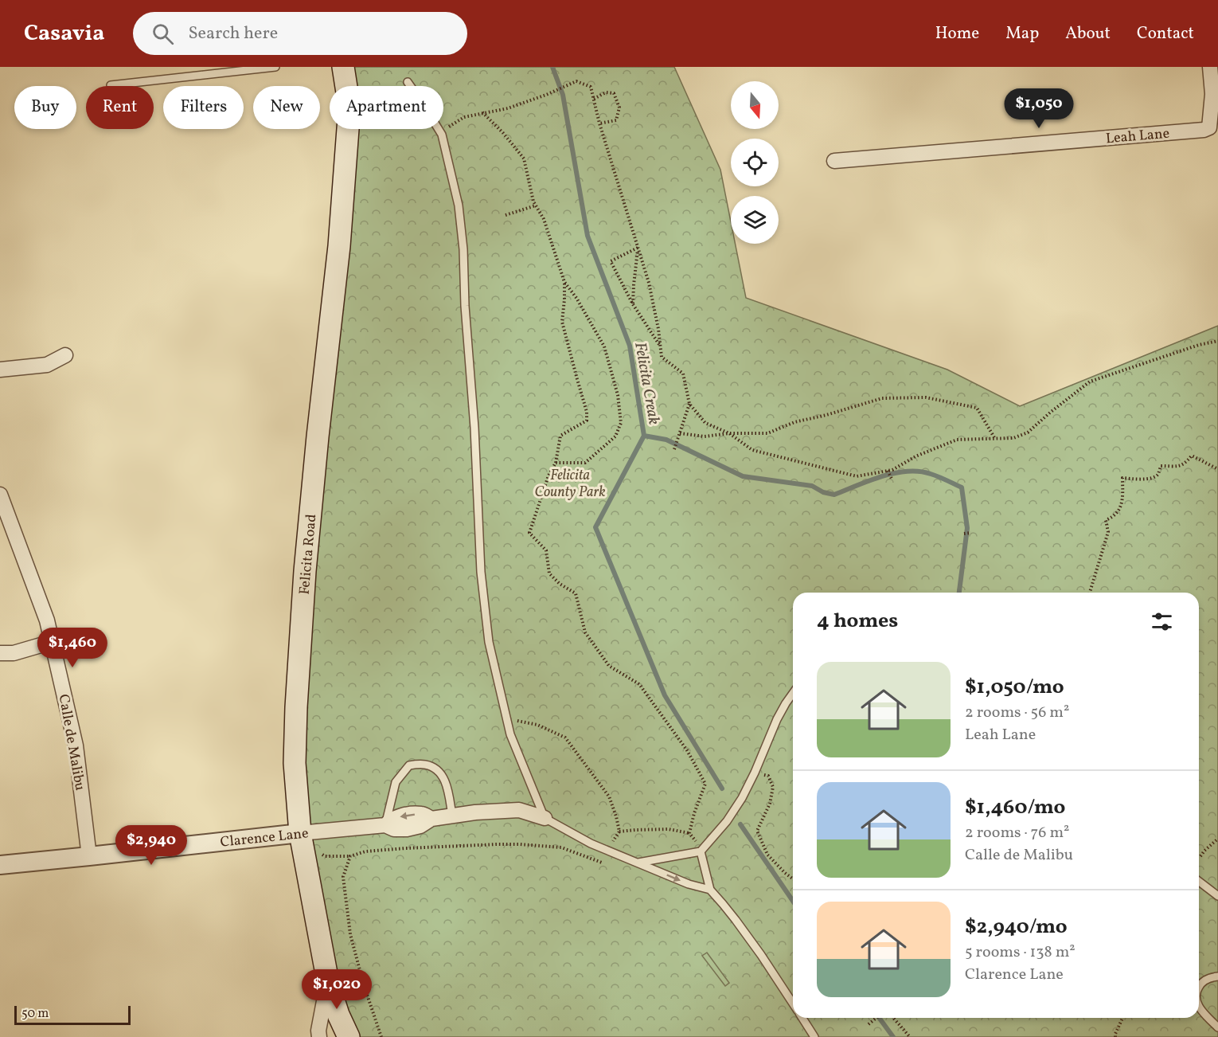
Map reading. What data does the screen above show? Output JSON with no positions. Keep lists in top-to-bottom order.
{
  "streets": {
    "main road": ["Felicita Road"],
    "street": ["Leah Lane", "Calle de Malibu", "Clarence Lane"]
  },
  "crossings": [
    ["Felicita Road", "Clarence Lane"],
    ["Calle de Malibu", "Clarence Lane"]
  ],
  "water": ["Felicita Creak"],
  "parks": ["Felicita County Park"],
  "scale_bar": "50 m",
  "north": "bottom",
  "page": {
    "header": "Casavia",
    "search": "Search here",
    "nav": [
      "Home",
      "Map",
      "About",
      "Contact"
    ],
    "chip": [
      "Buy",
      "Rent",
      "Filters",
      "New",
      "Apartment"
    ],
    "price": [
      "$1,050",
      "$1,460",
      "$2,940",
      "$1,020"
    ],
    "heading": "4 homes",
    "list": [
      {
        "name": "$1,050/mo",
        "note": "2 rooms · 56 m² · Leah Lane"
      },
      {
        "name": "$1,460/mo",
        "note": "2 rooms · 76 m² · Calle de Malibu"
      },
      {
        "name": "$2,940/mo",
        "note": "5 rooms · 138 m² · Clarence Lane"
      }
    ],
    "scale": "50 m"
  }
}
